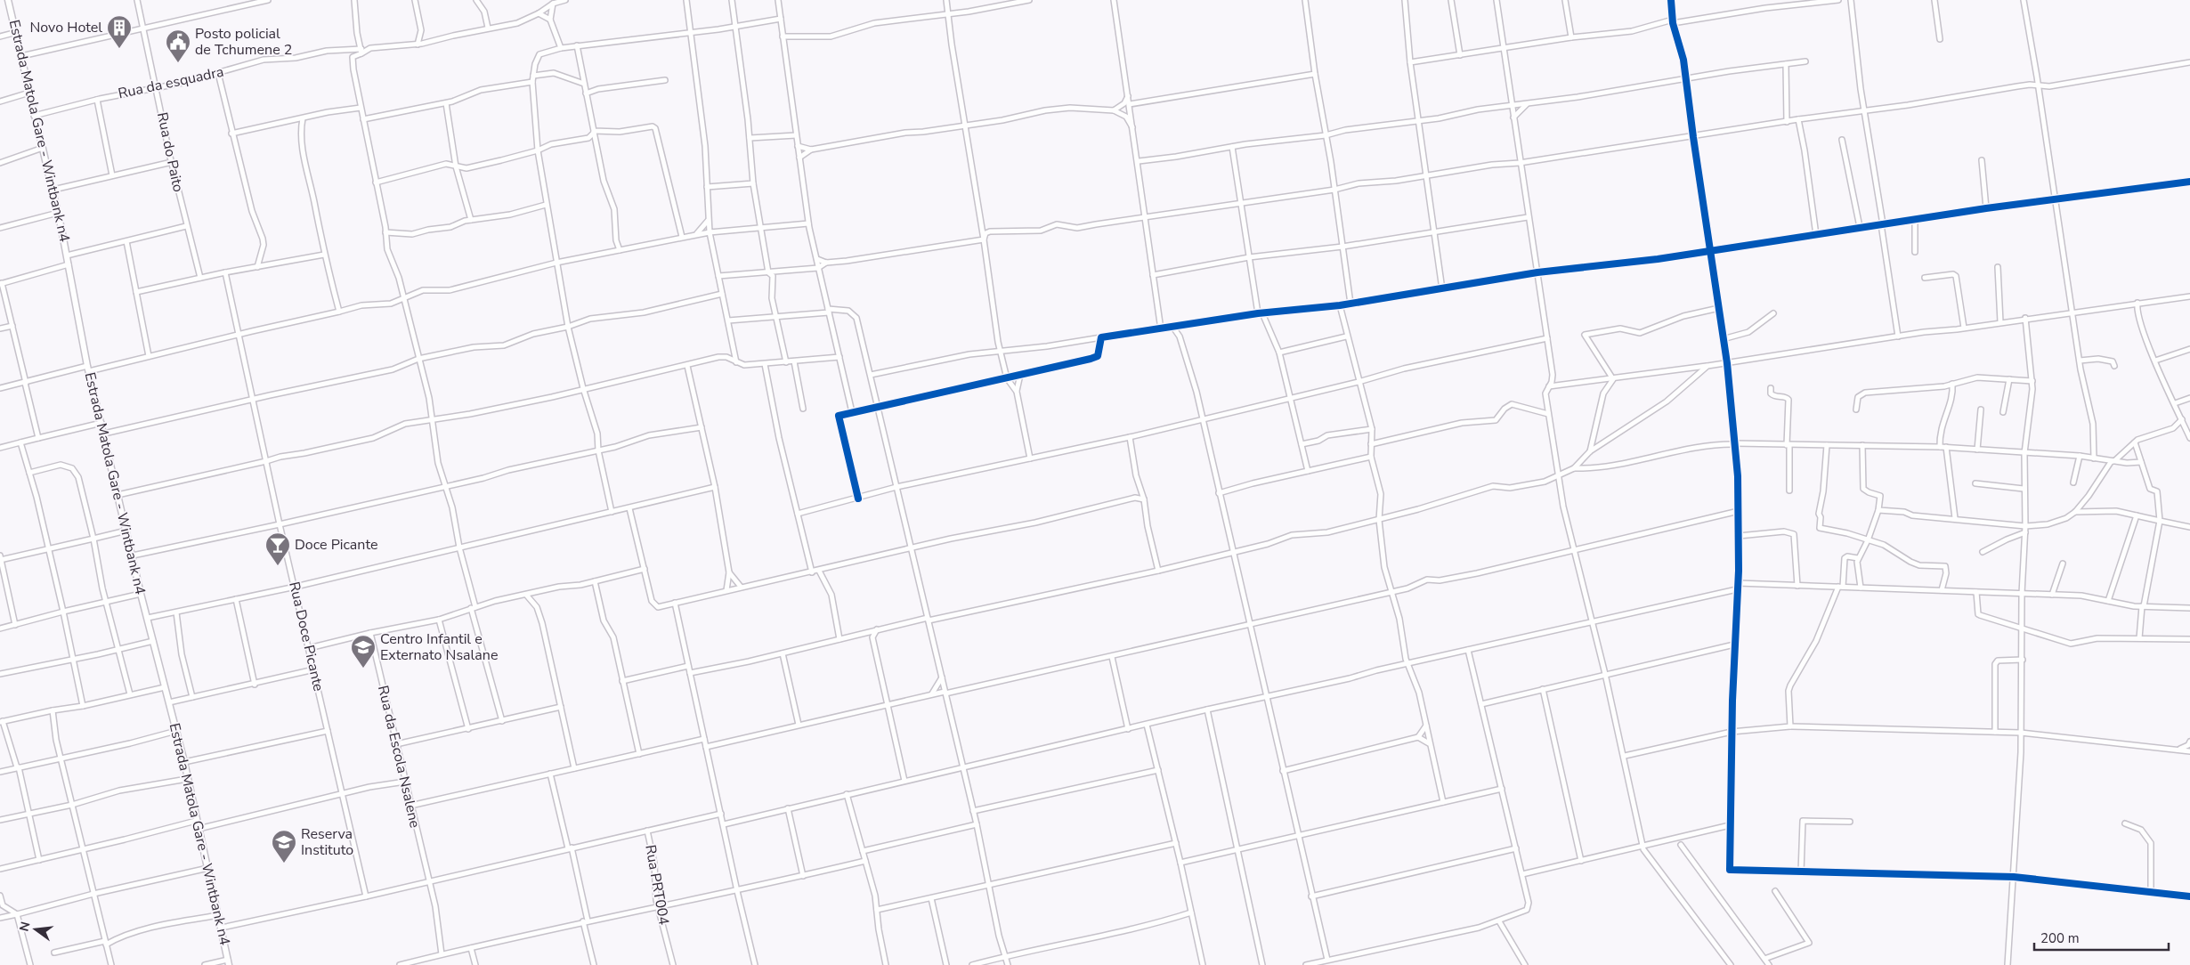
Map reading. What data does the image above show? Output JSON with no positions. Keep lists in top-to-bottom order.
{
  "streets": {
    "street": [
      "Rua da esquadra",
      "Estrada Matola Gare - Wintbank n4",
      "Rua do Paito",
      "Rua Doce Picante",
      "Rua da Escola Nsalene",
      "Rua PRT004"
    ]
  },
  "crossings": [
    ["Rua da esquadra", "Estrada Matola Gare - Wintbank n4"],
    ["Rua da esquadra", "Rua do Paito"]
  ],
  "places": {
    "building": ["Novo Hotel"],
    "public building": ["Posto policial de Tchumene 2"],
    "bar": ["Doce Picante"],
    "school or university": ["Centro Infantil e Externato Nsalane", "Reserva Instituto"]
  },
  "scale_bar": "200 m",
  "north": "left"
}
